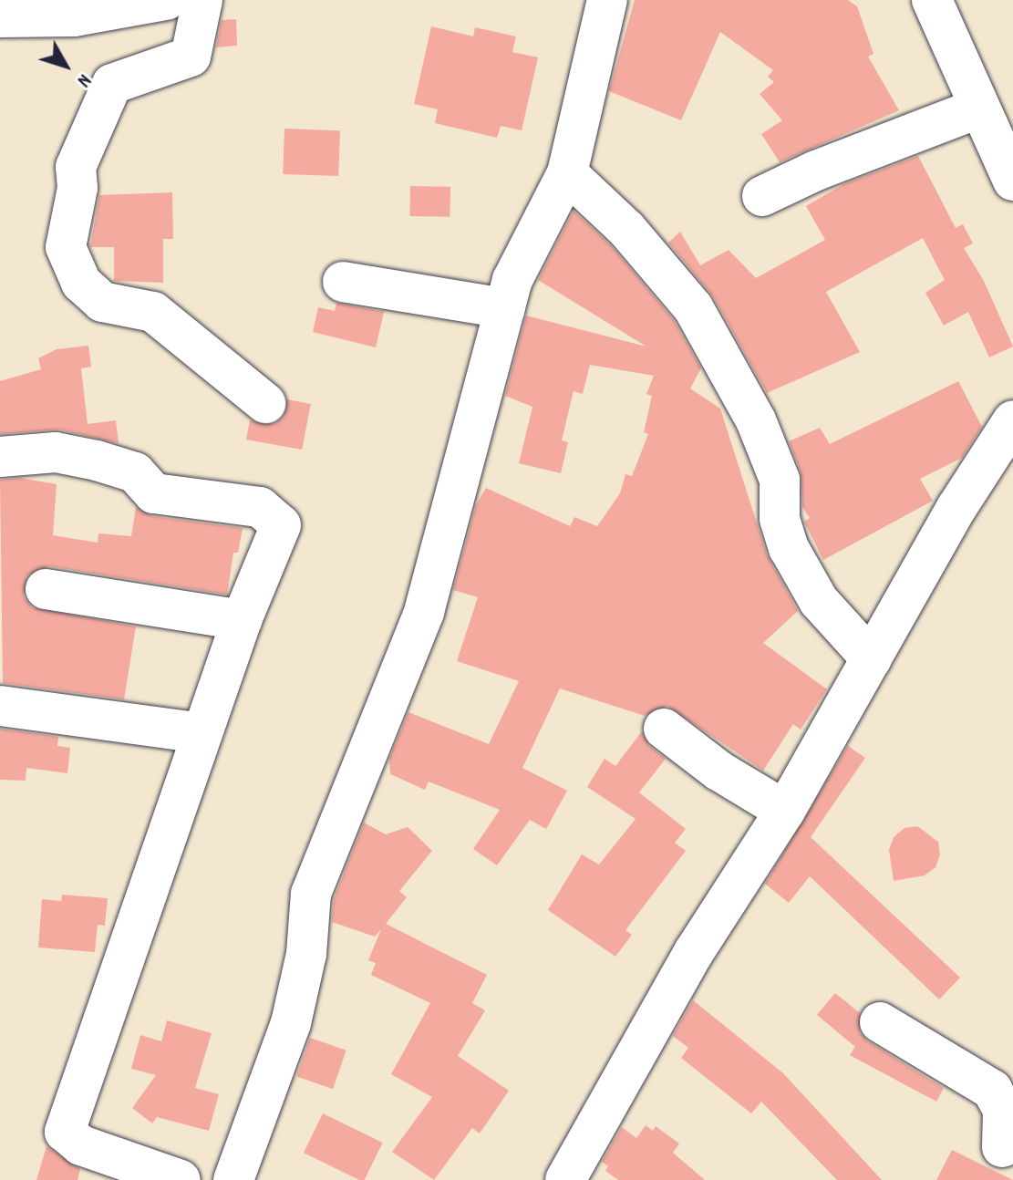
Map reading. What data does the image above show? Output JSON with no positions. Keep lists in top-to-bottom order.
{
  "north": "bottom right"
}
